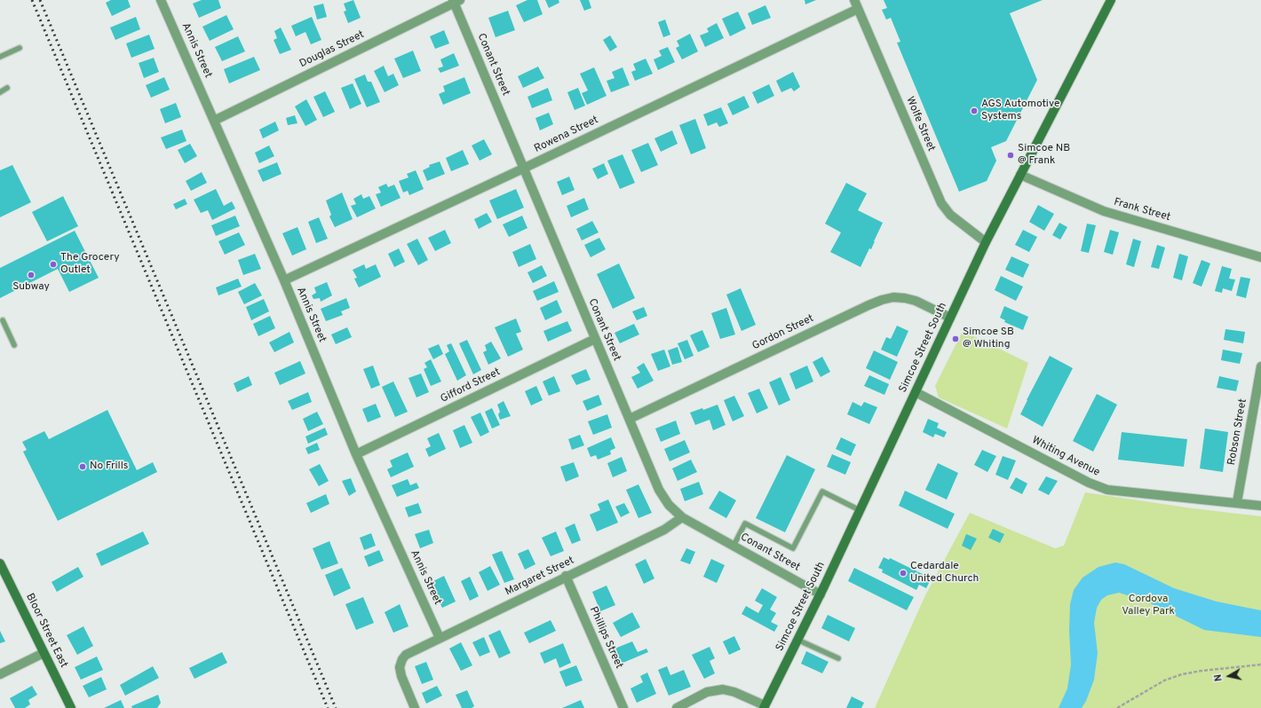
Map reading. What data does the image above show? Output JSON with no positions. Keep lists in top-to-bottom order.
{
  "streets": {
    "main road": ["Simcoe Street South", "Bloor Street East"],
    "street": [
      "Douglas Street",
      "Annis Street",
      "Conant Street",
      "Wolfe Street",
      "Rowena Street",
      "Frank Street",
      "Gordon Street",
      "Gifford Street",
      "Robson Street",
      "Whiting Avenue",
      "Margaret Street",
      "Phillips Street"
    ]
  },
  "crossings": [
    ["Douglas Street", "Annis Street"],
    ["Douglas Street", "Conant Street"],
    ["Annis Street", "Rowena Street"],
    ["Annis Street", "Gifford Street"],
    ["Annis Street", "Margaret Street"],
    ["Conant Street", "Rowena Street"],
    ["Conant Street", "Gordon Street"],
    ["Conant Street", "Simcoe Street South"],
    ["Conant Street", "Gifford Street"],
    ["Conant Street", "Margaret Street"],
    ["Wolfe Street", "Rowena Street"],
    ["Wolfe Street", "Simcoe Street South"],
    ["Frank Street", "Simcoe Street South"],
    ["Gordon Street", "Simcoe Street South"],
    ["Simcoe Street South", "Whiting Avenue"],
    ["Robson Street", "Whiting Avenue"],
    ["Margaret Street", "Phillips Street"]
  ],
  "parks": ["Cordova Valley Park"],
  "places": [
    "AGS Automotive Systems",
    "Simcoe NB @ Frank",
    "The Grocery Outlet",
    "Subway",
    "Simcoe SB @ Whiting",
    "No Frills",
    "Cedardale United Church"
  ],
  "north": "left"
}
